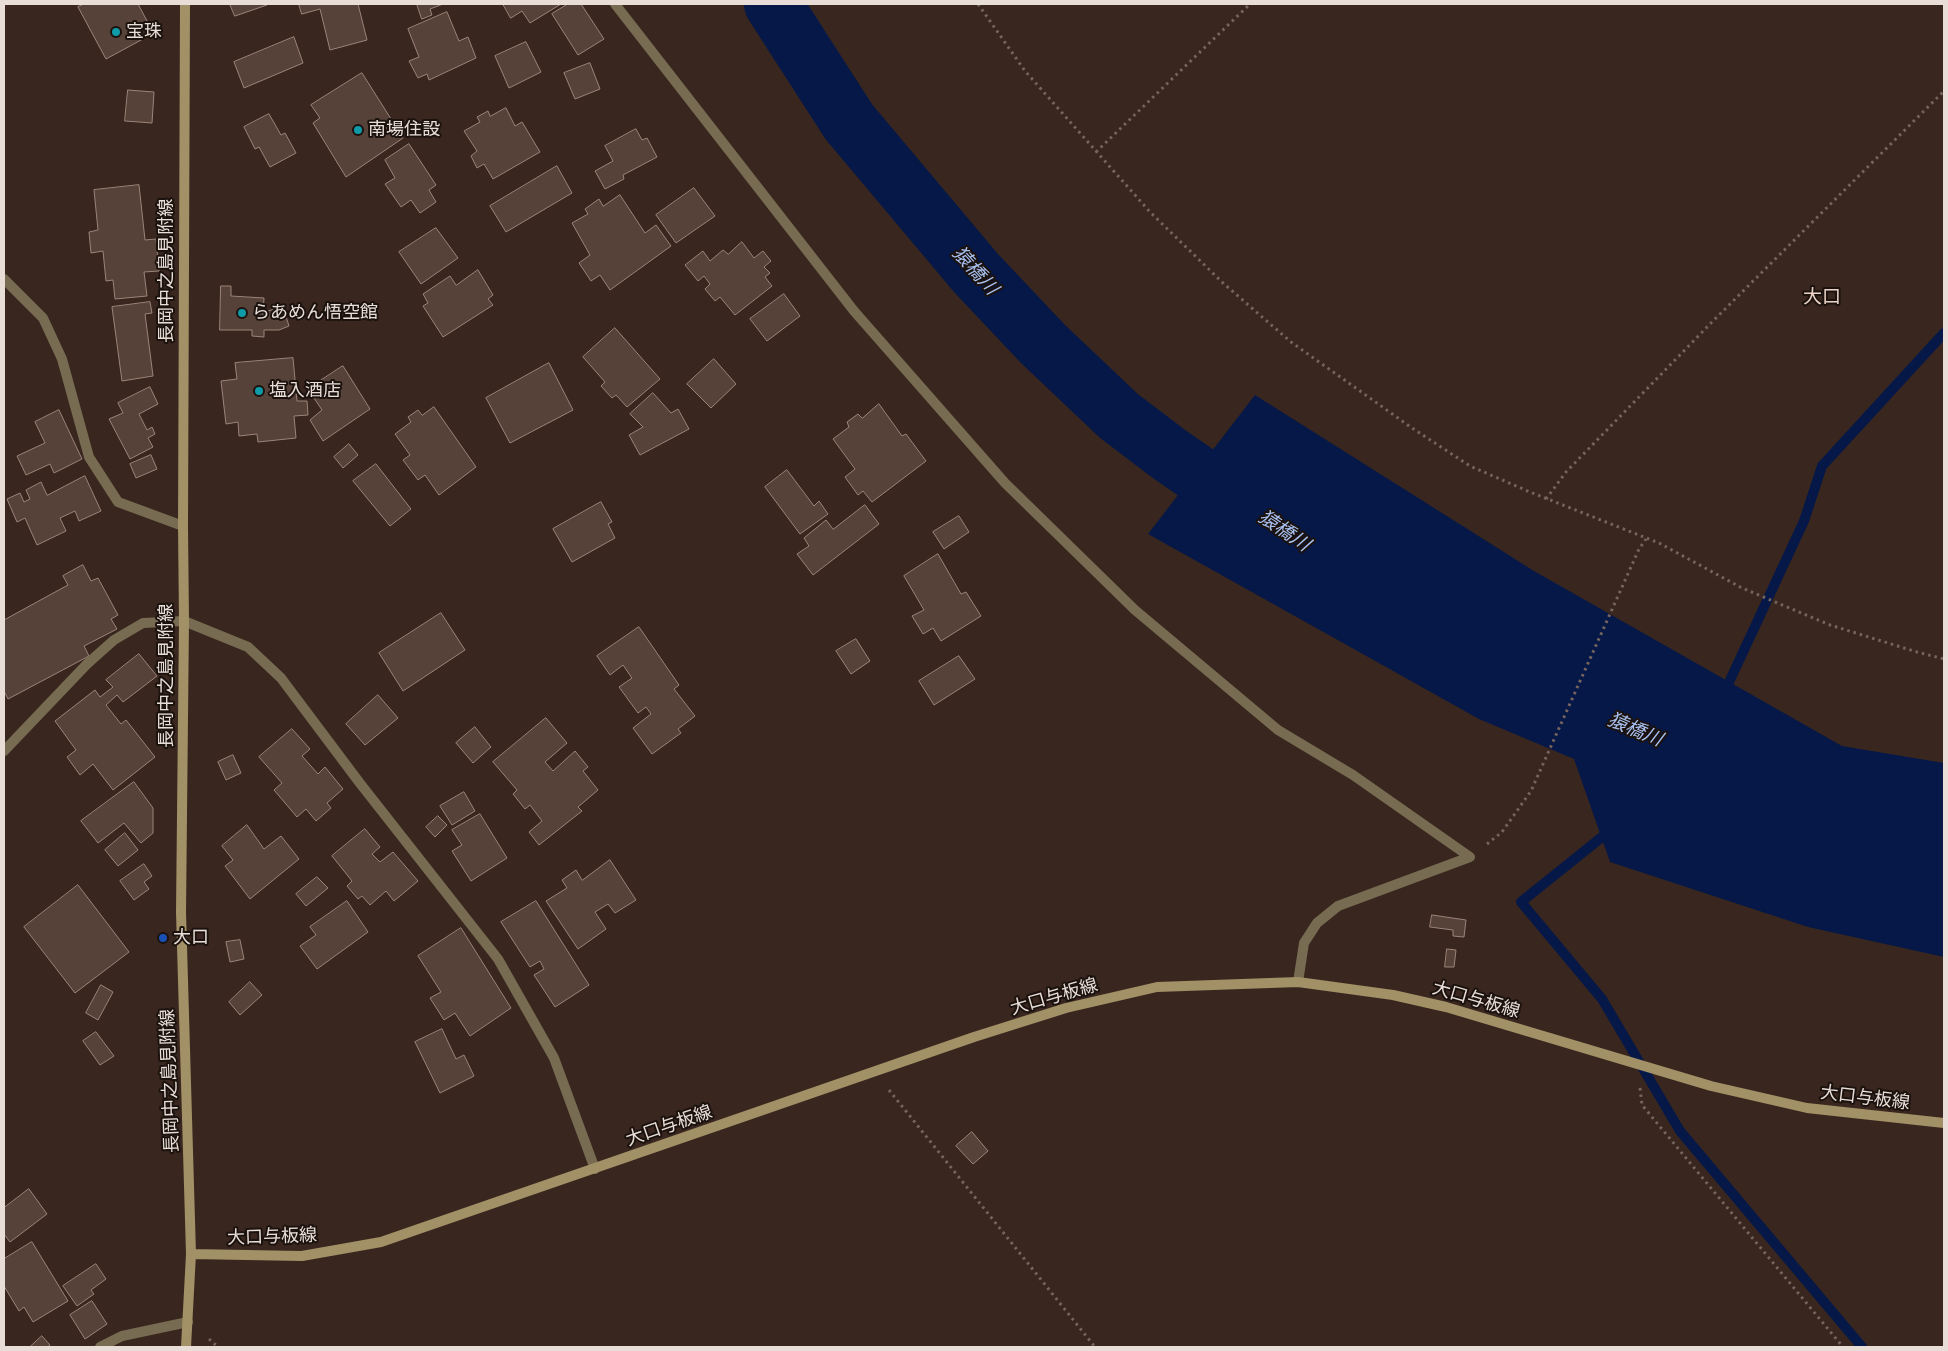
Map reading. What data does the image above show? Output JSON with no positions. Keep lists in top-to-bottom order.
{
  "streets": {
    "main road": ["長岡中之島見附線", "大口与板線"]
  },
  "crossings": [
    ["長岡中之島見附線", "大口与板線"]
  ],
  "districts": ["大口"],
  "water": ["猿橋川"],
  "places": [
    "宝珠",
    "南場住設",
    "らあめん悟空館",
    "塩入酒店",
    "大口"
  ]
}
